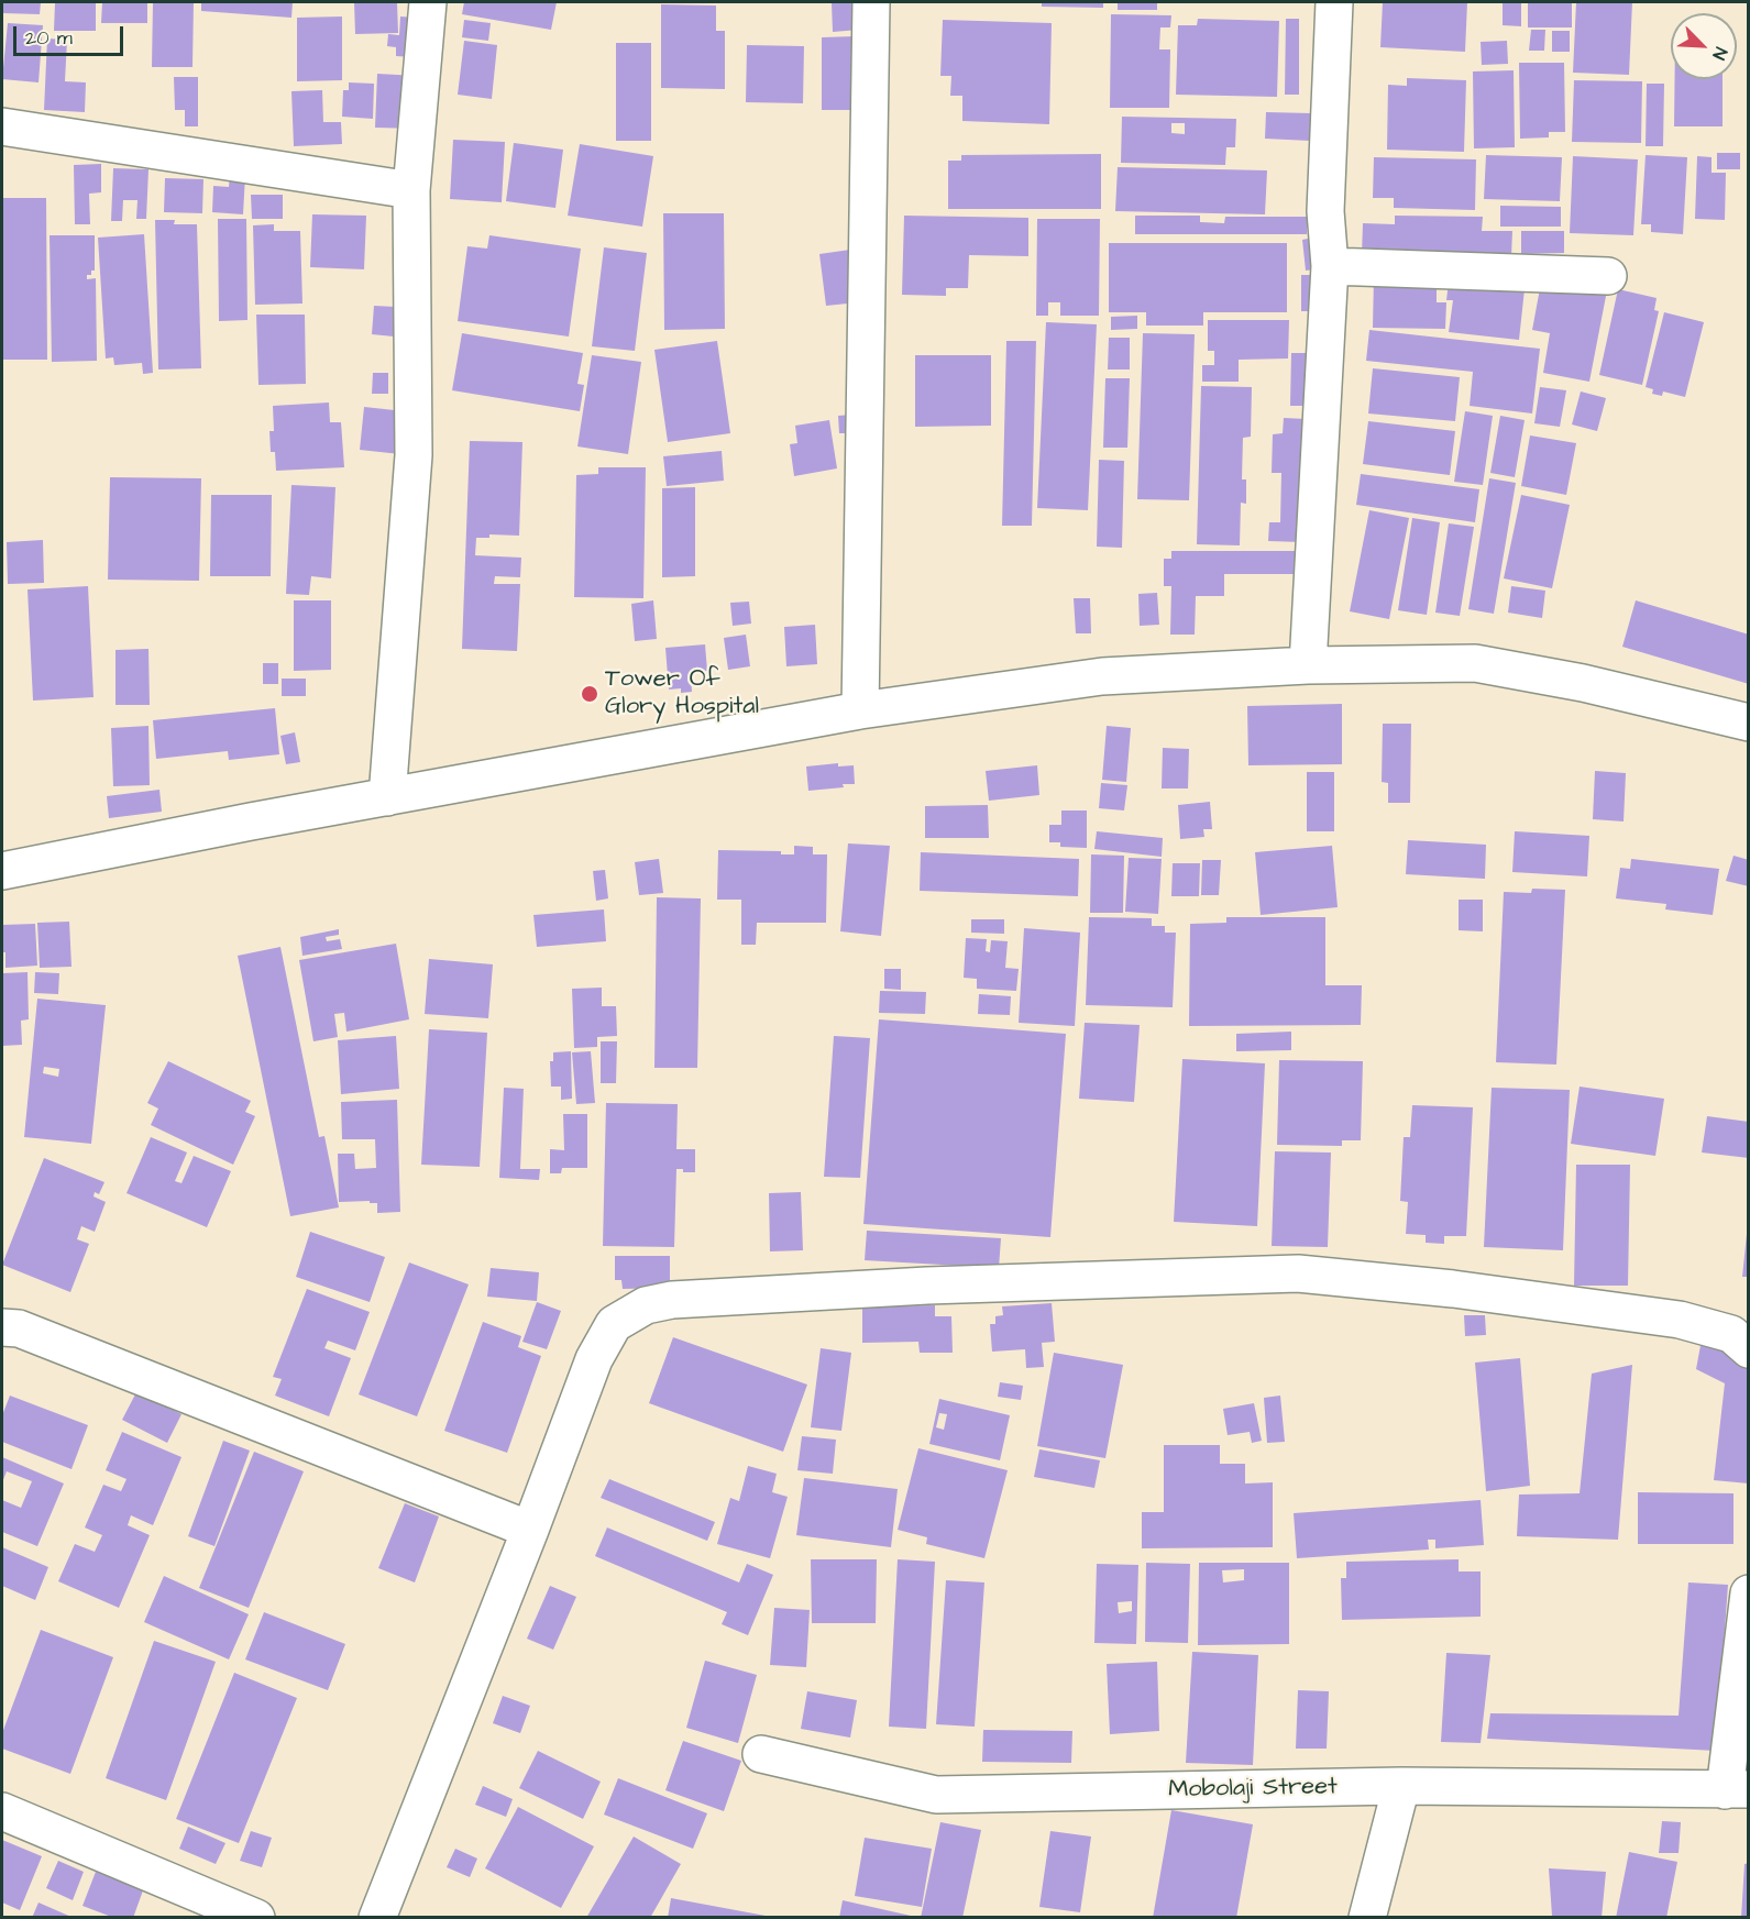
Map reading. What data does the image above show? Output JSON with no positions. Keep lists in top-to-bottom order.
{
  "streets": {
    "street": ["Mobolaji Street"]
  },
  "places": ["Tower Of Glory Hospital"],
  "scale_bar": "20 m",
  "north": "bottom right"
}
